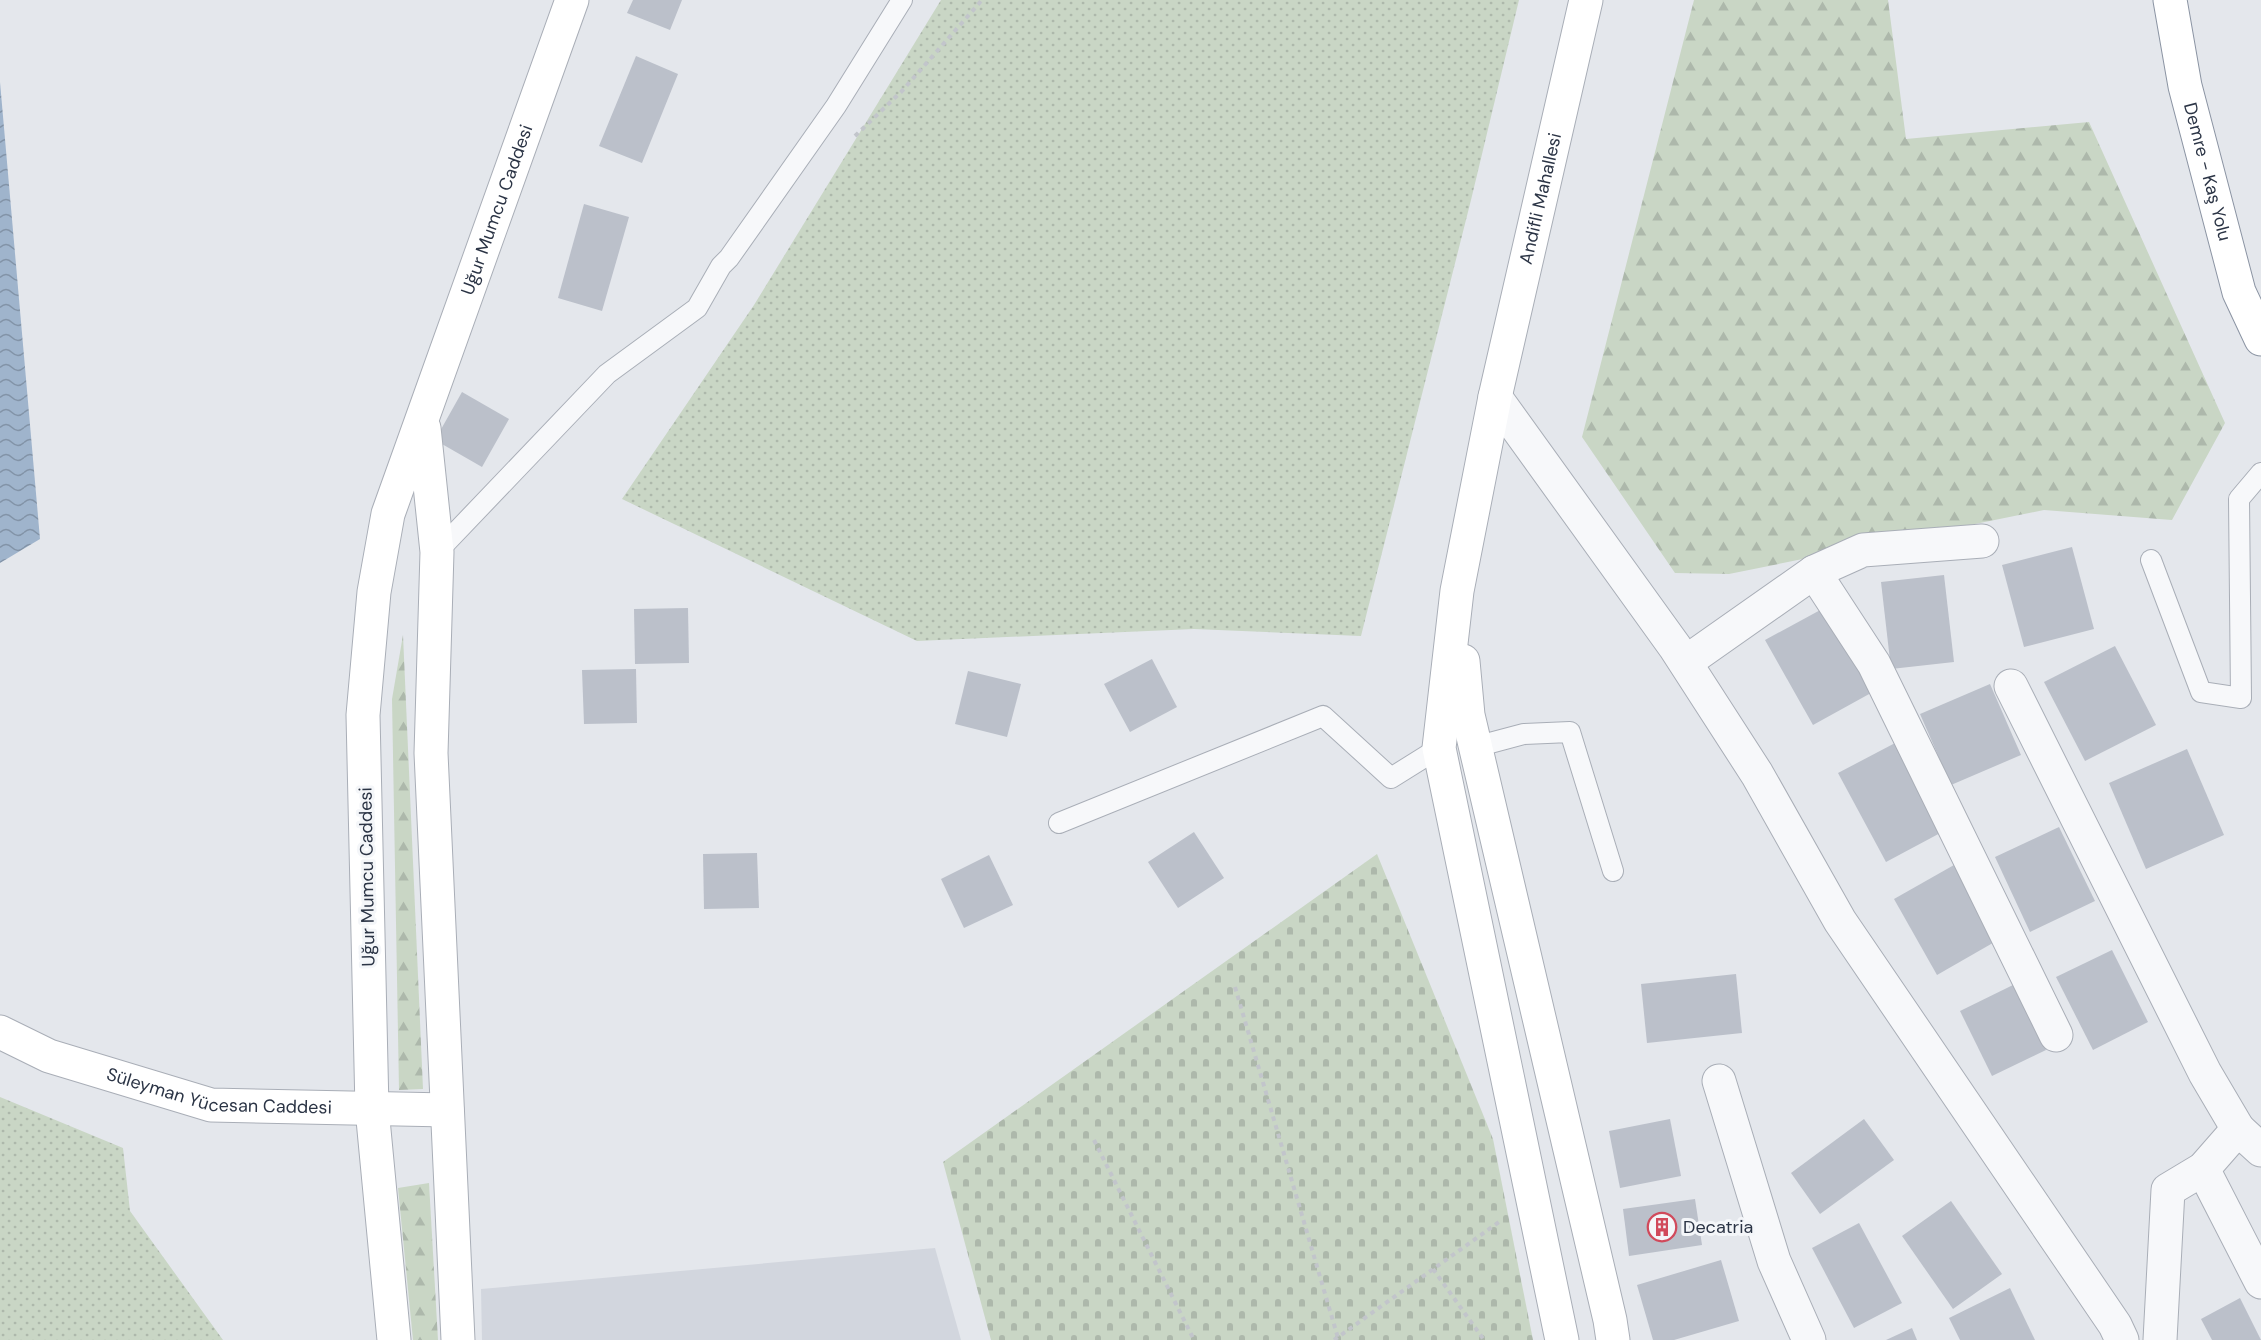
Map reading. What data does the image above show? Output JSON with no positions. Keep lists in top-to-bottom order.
{
  "streets": {
    "main road": [
      "Demre - Kaş Yolu",
      "Andifli Mahallesi",
      "Uğur Mumcu Caddesi",
      "Süleyman Yücesan Caddesi"
    ]
  },
  "crossings": [
    ["Uğur Mumcu Caddesi", "Süleyman Yücesan Caddesi"]
  ],
  "places": {
    "building": ["Decatria"]
  }
}
